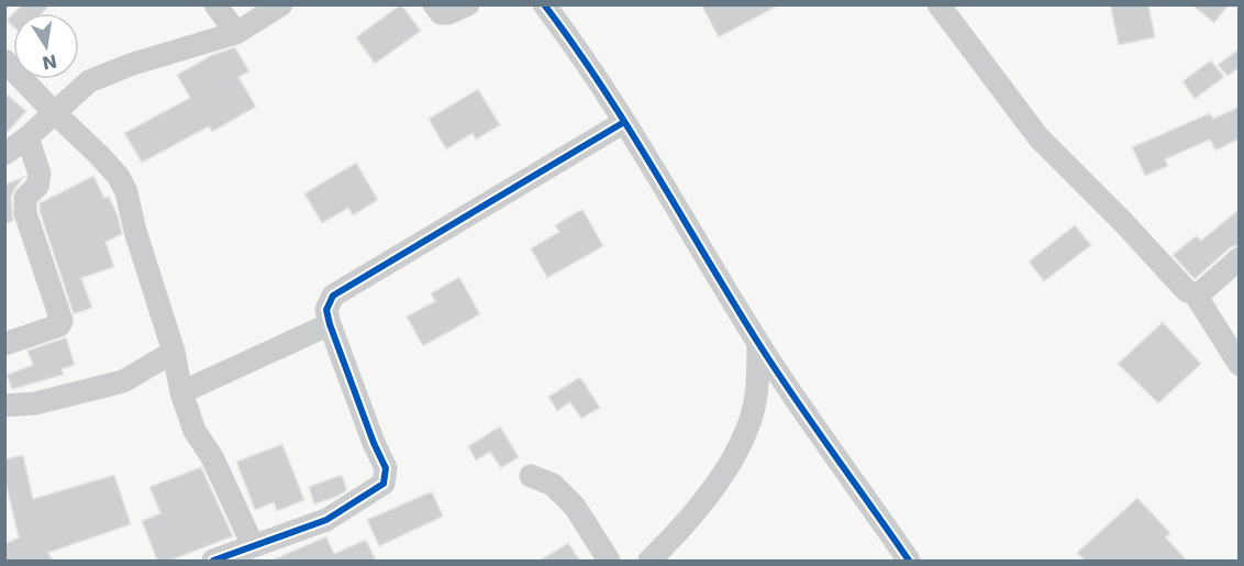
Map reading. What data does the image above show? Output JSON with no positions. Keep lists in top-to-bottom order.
{
  "north": "bottom"
}
